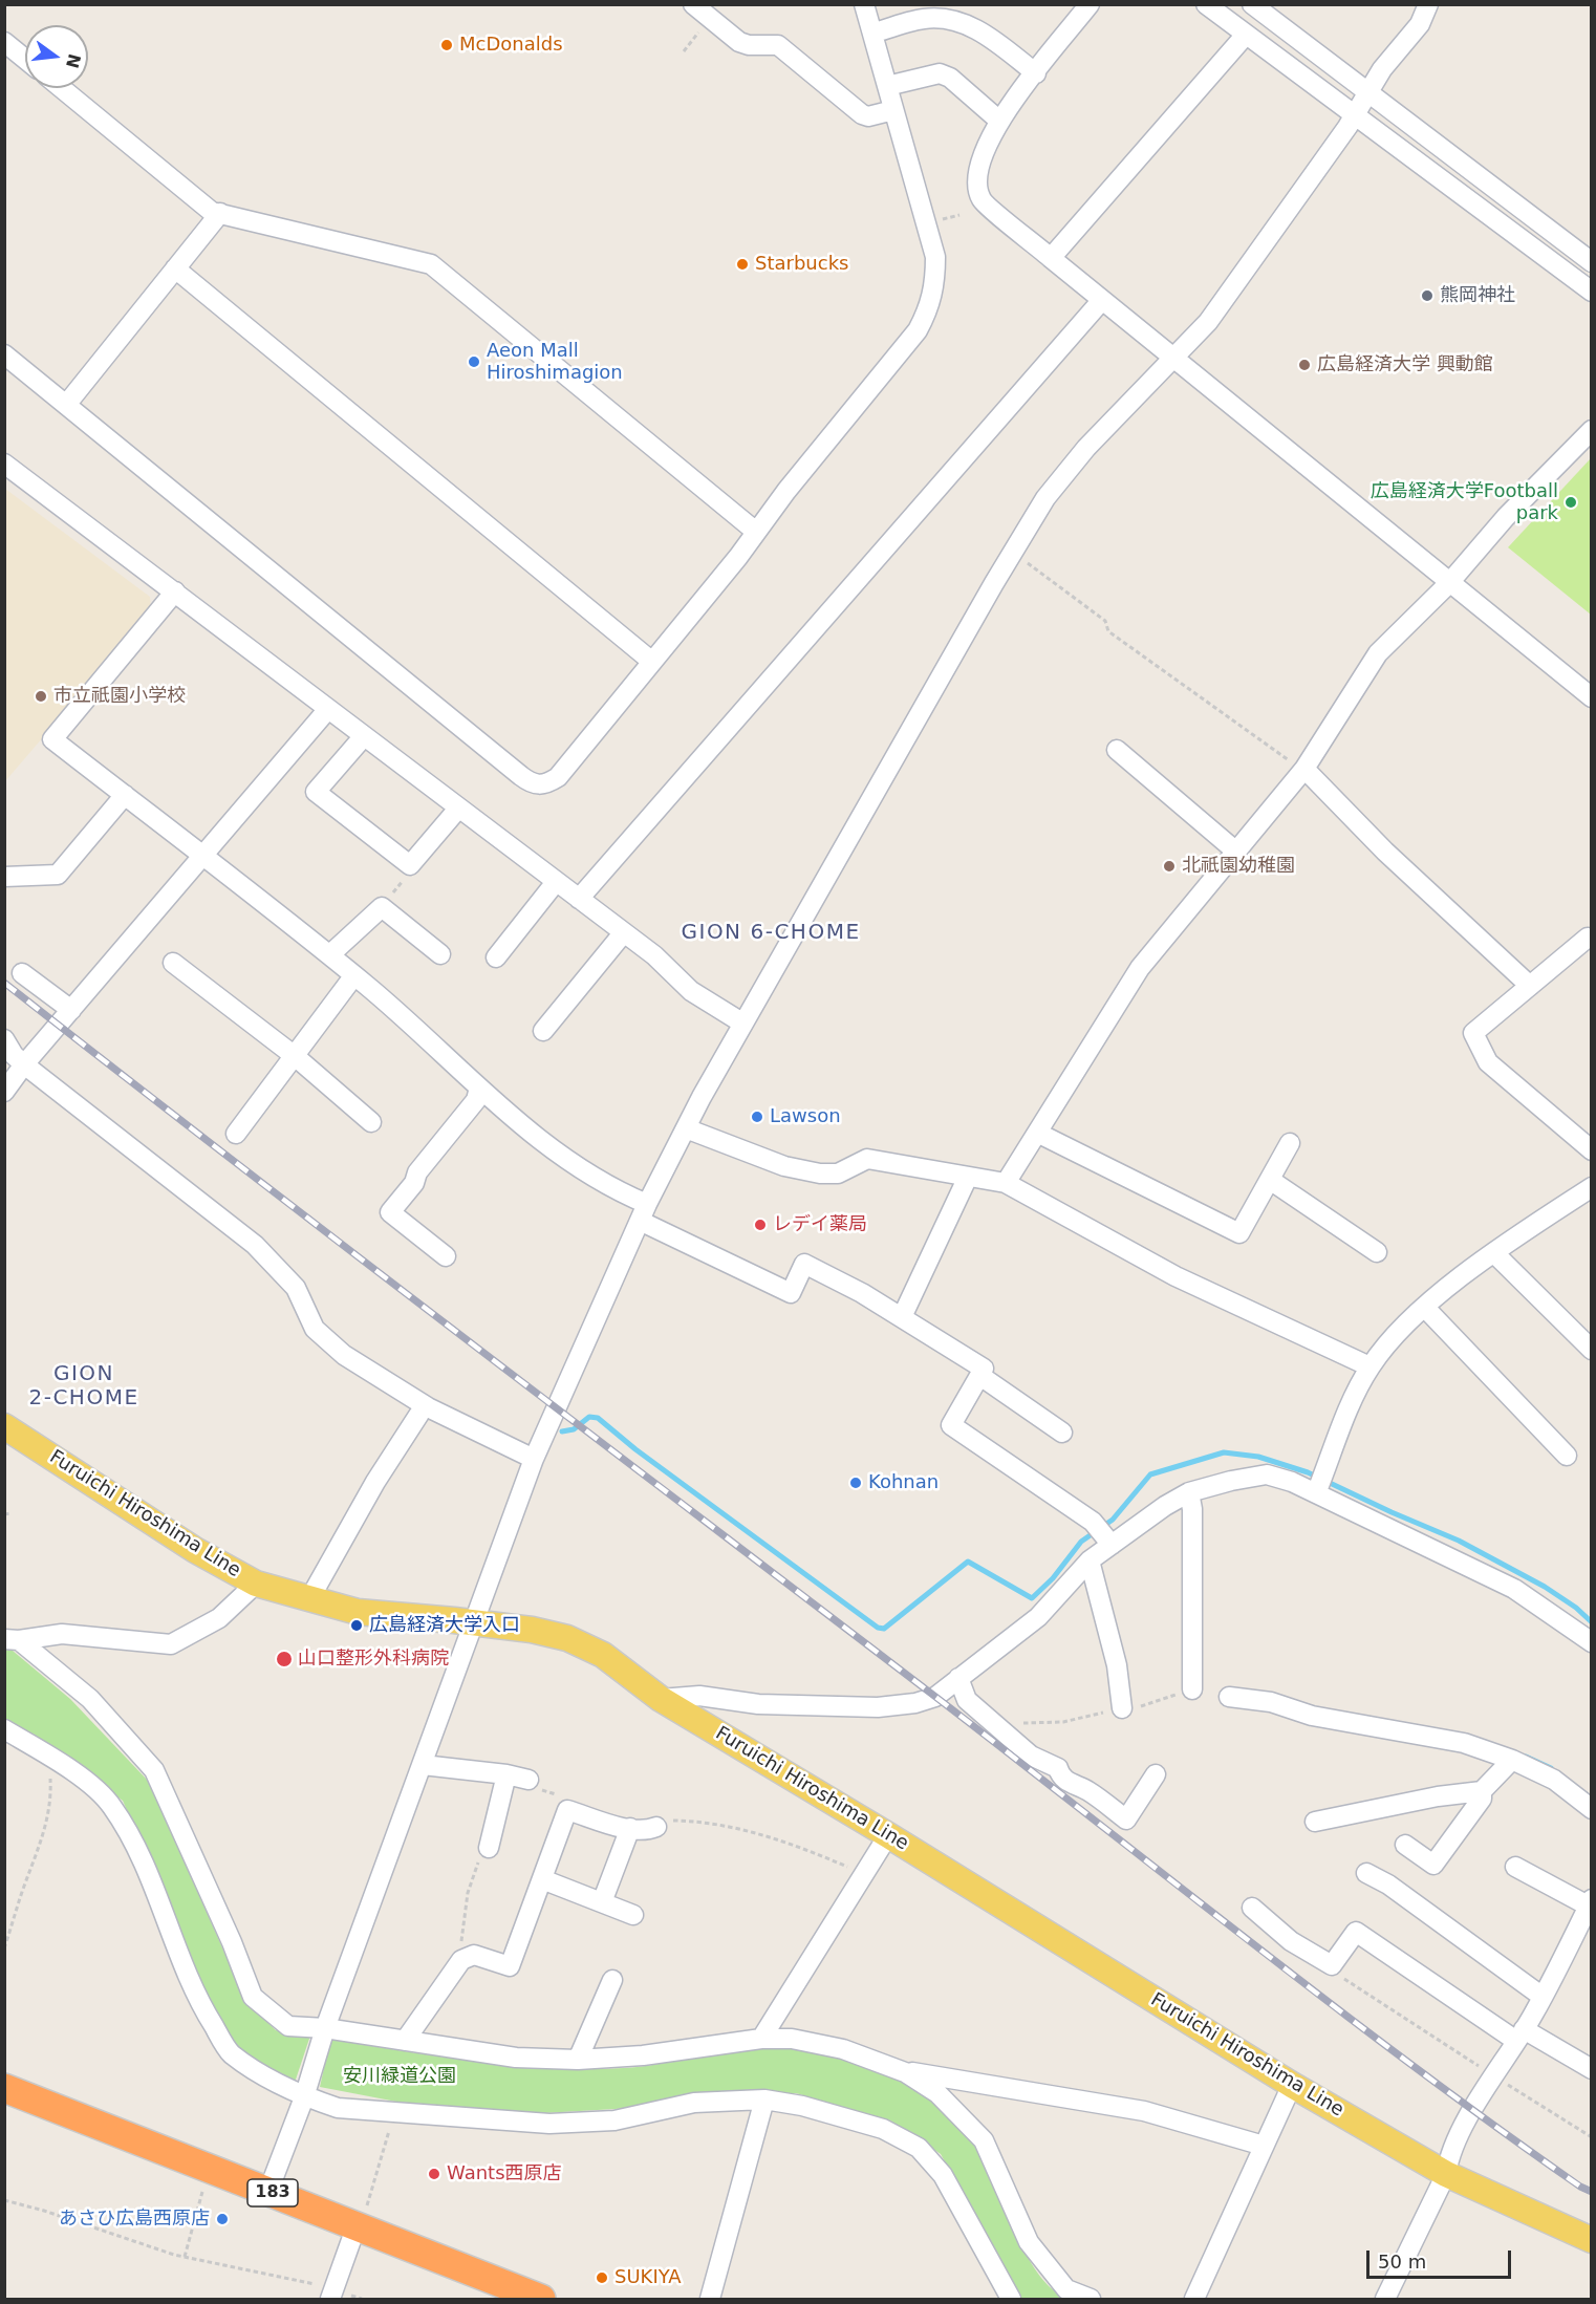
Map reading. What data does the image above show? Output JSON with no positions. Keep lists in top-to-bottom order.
{
  "streets": {
    "highway": ["183"],
    "main road": ["Furuichi Hiroshima Line"]
  },
  "districts": ["GION 6-CHOME", "GION 2-CHOME"],
  "parks": ["安川緑道公園"],
  "places": [
    "McDonalds",
    "Starbucks",
    "熊岡神社",
    "Aeon Mall Hiroshimagion",
    "広島経済大学 興動館",
    "広島経済大学Football park",
    "市立祇園小学校",
    "北祇園幼稚園",
    "Lawson",
    "レデイ薬局",
    "Kohnan",
    "広島経済大学入口",
    "山口整形外科病院",
    "Wants西原店",
    "あさひ広島西原店",
    "SUKIYA"
  ],
  "scale_bar": "50 m",
  "north": "right"
}
